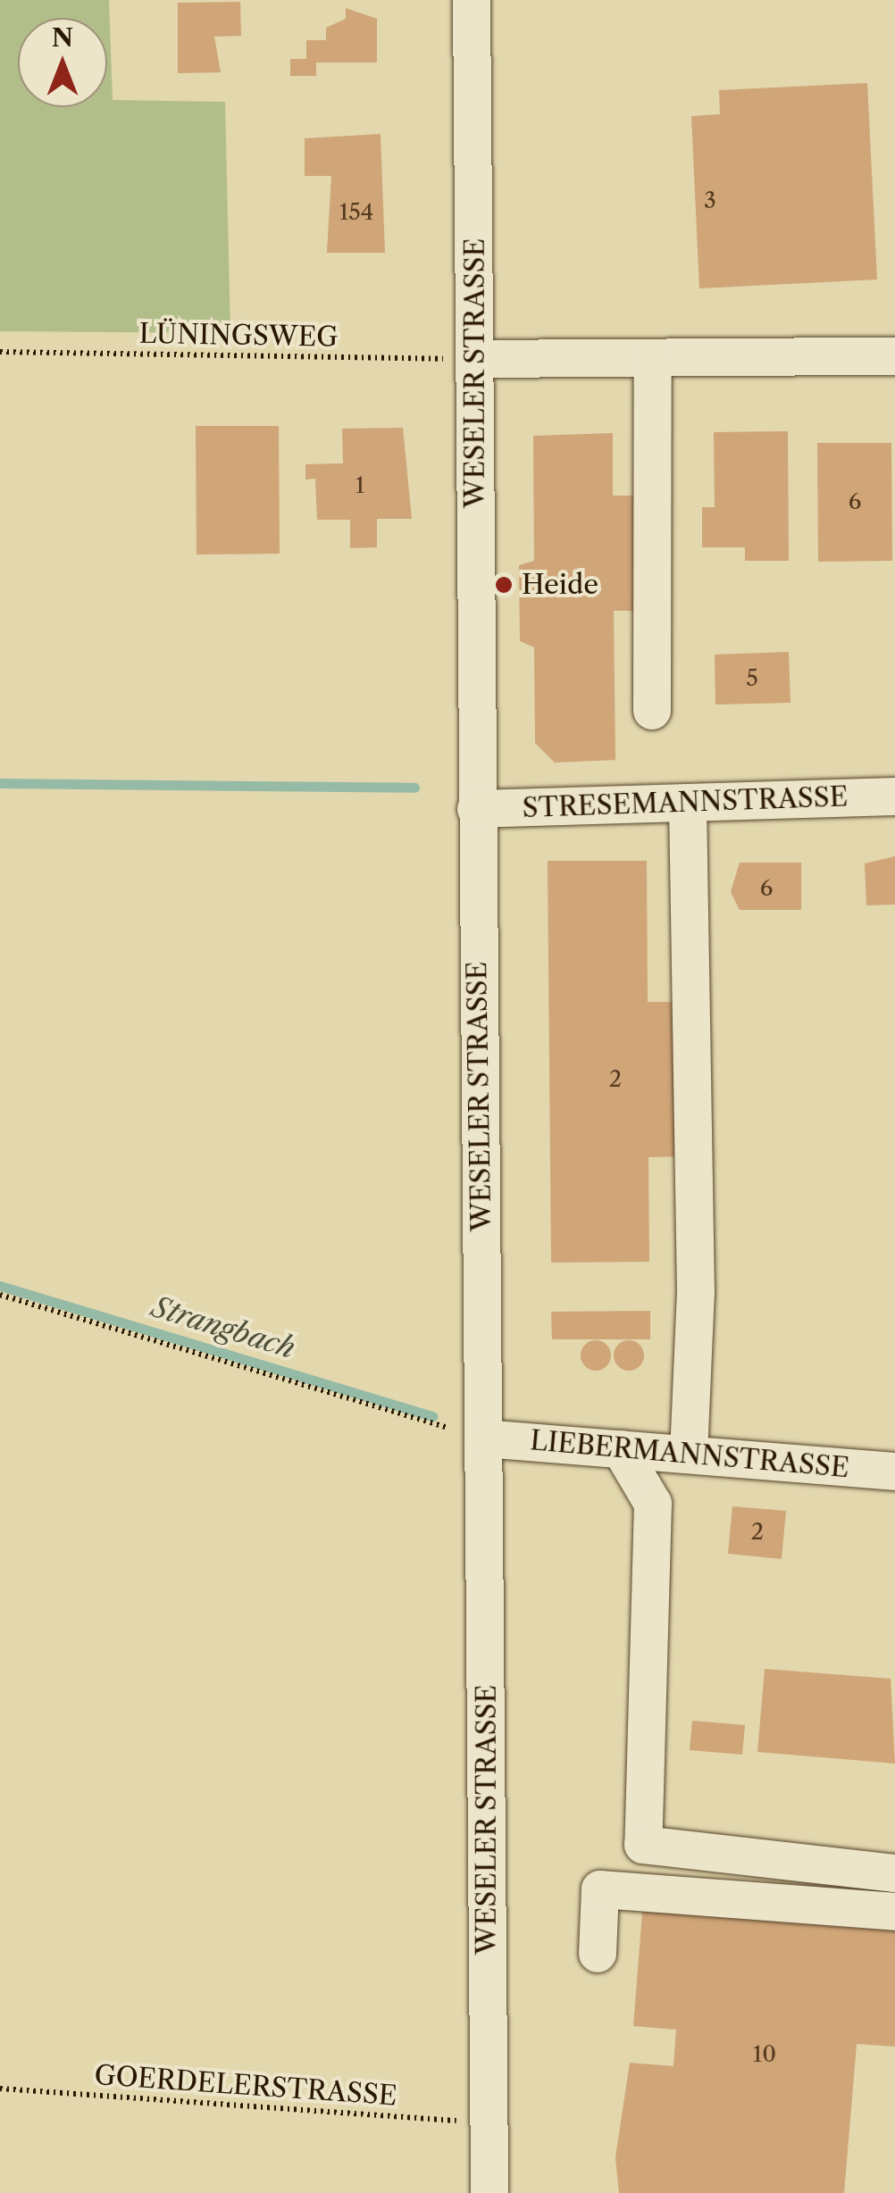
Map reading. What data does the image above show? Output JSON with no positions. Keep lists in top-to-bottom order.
{
  "streets": {
    "street": ["WESELER STRASSE", "STRESEMANNSTRASSE", "LIEBERMANNSTRASSE"],
    "path": ["LÜNINGSWEG", "GOERDELERSTRASSE"]
  },
  "crossings": [
    ["LÜNINGSWEG", "WESELER STRASSE"],
    ["WESELER STRASSE", "STRESEMANNSTRASSE"],
    ["WESELER STRASSE", "LIEBERMANNSTRASSE"],
    ["WESELER STRASSE", "GOERDELERSTRASSE"]
  ],
  "water": ["Strangbach"],
  "places": ["Heide"],
  "house_numbers": [
    "3",
    "154",
    "1",
    "6",
    "5",
    "6",
    "2",
    "2",
    "10"
  ],
  "north": "top"
}
